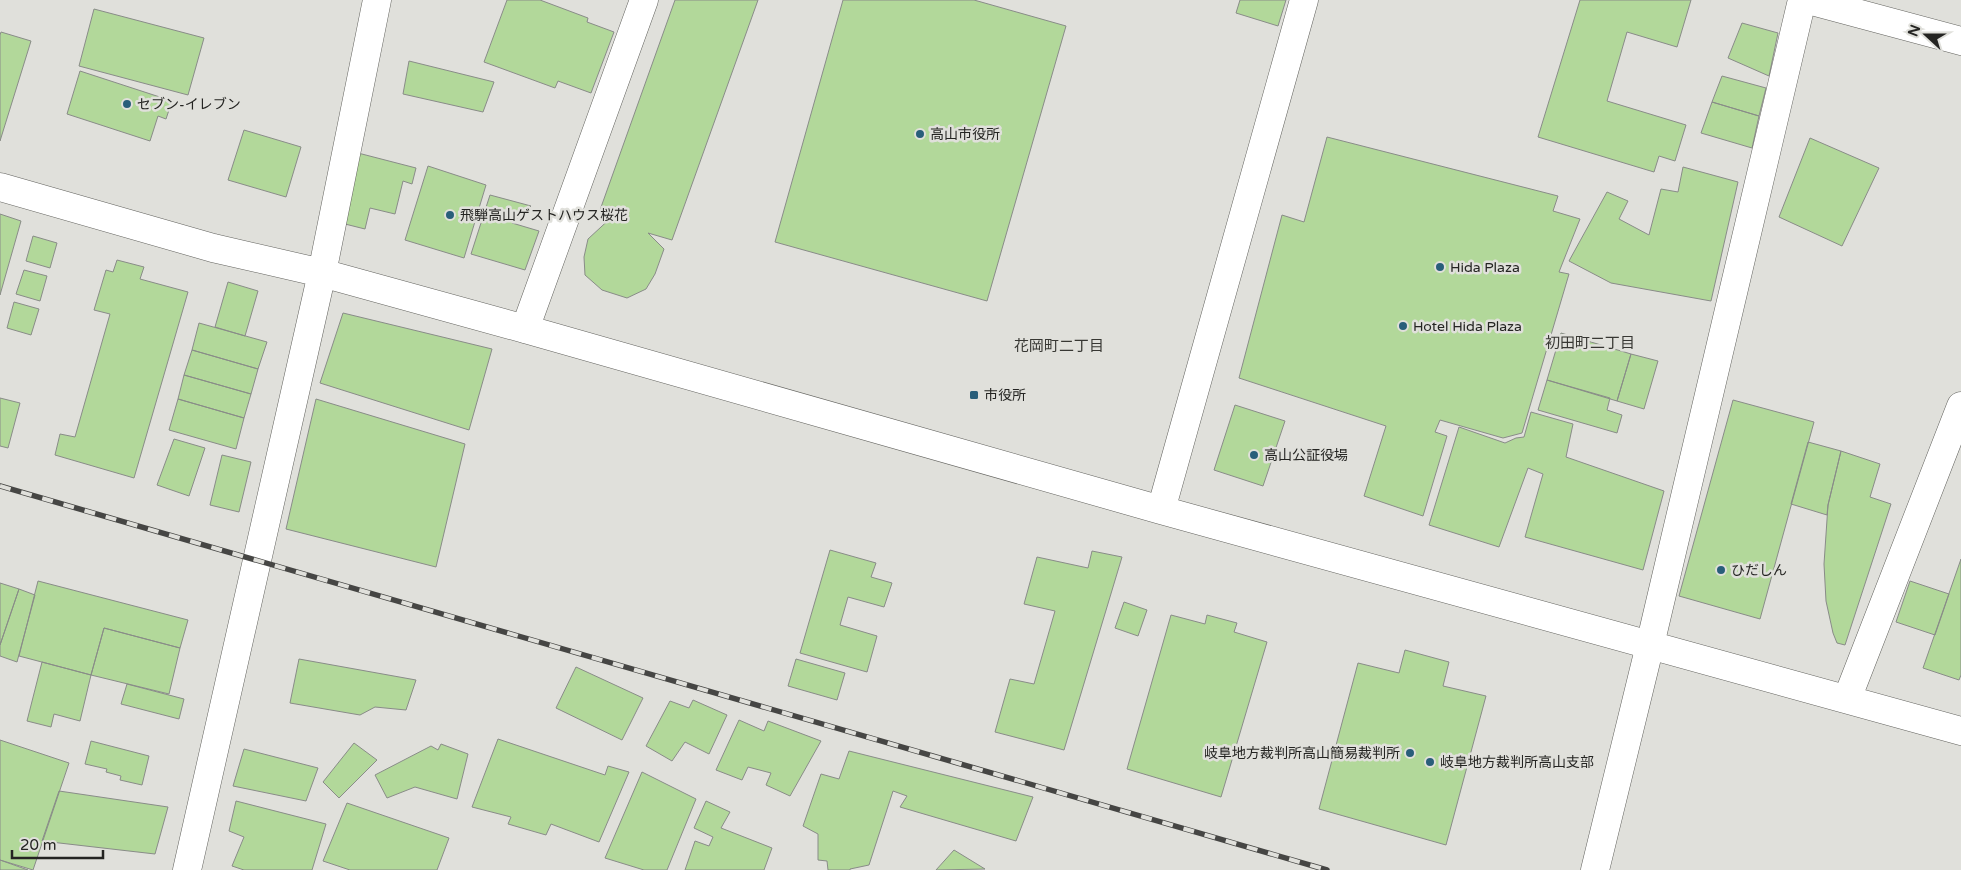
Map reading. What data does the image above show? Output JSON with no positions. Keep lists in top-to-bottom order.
{
  "districts": ["初田町二丁目", "花岡町二丁目"],
  "places": {
    "other": [
      "セブン-イレブン",
      "高山市役所",
      "飛騨高山ゲストハウス桜花",
      "Hida Plaza",
      "Hotel Hida Plaza",
      "高山公証役場",
      "ひだしん",
      "岐阜地方裁判所高山簡易裁判所",
      "岐阜地方裁判所高山支部"
    ],
    "transit": ["市役所"]
  },
  "scale_bar": "20 m",
  "north": "left"
}
